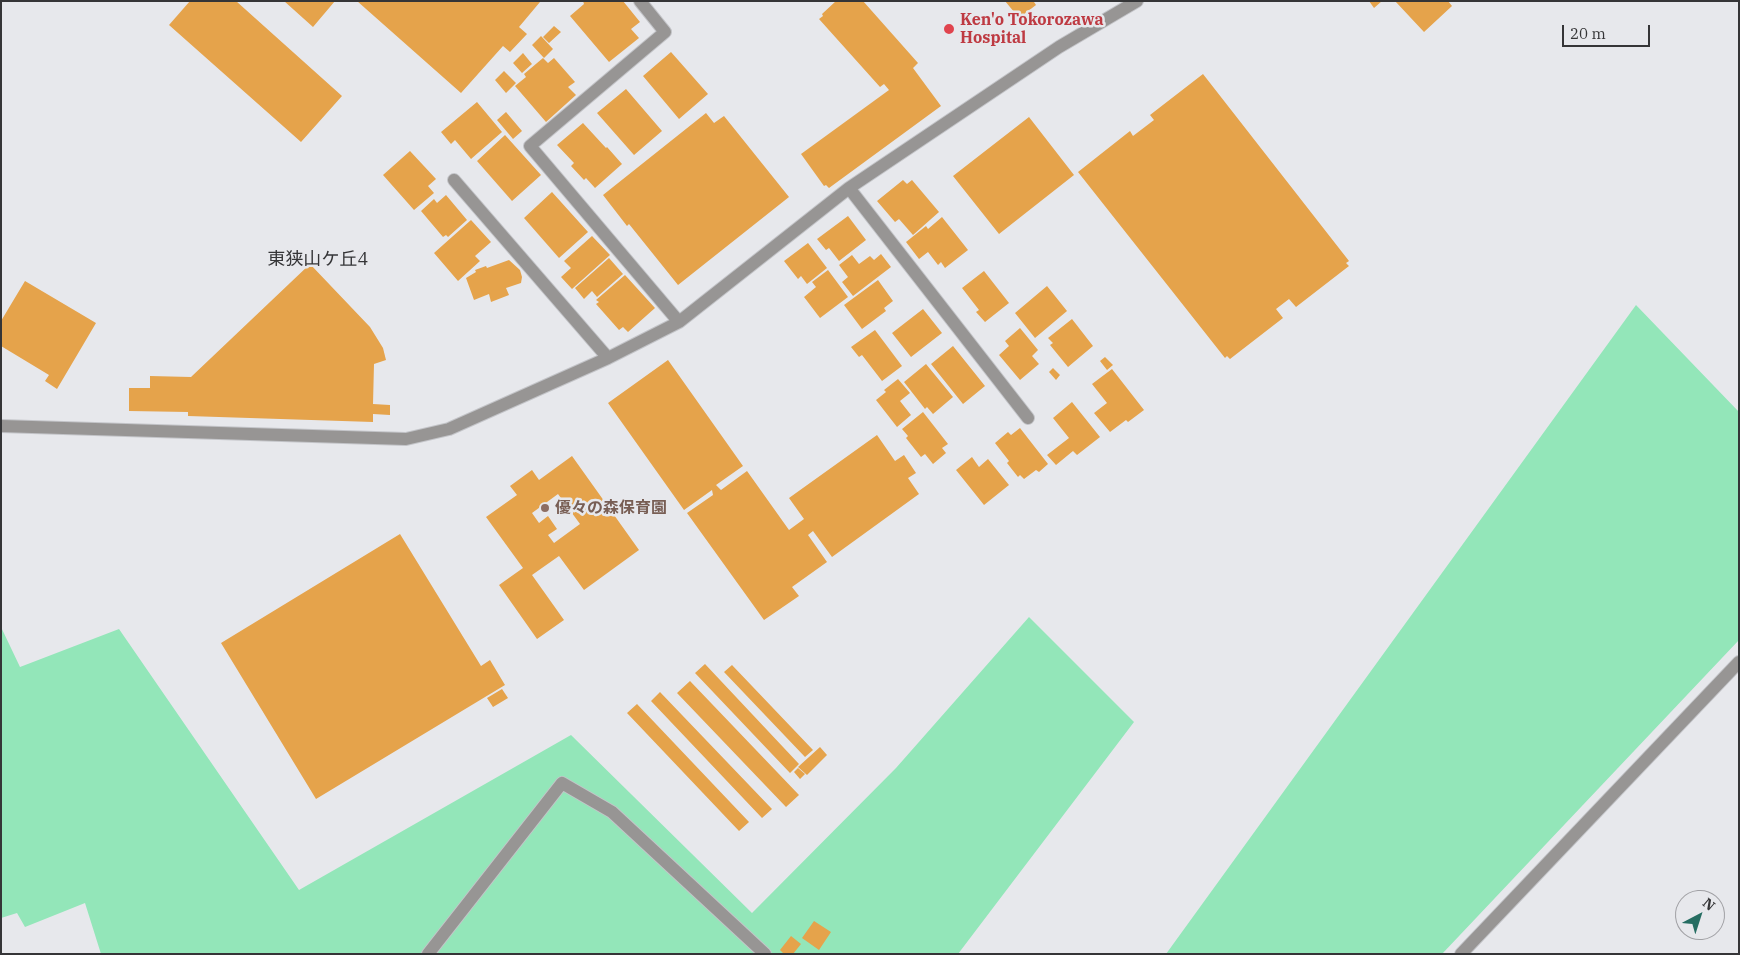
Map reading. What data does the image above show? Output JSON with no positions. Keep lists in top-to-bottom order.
{
  "districts": ["東狭山ケ丘4"],
  "places": ["Ken'o Tokorozawa Hospital", "優々の森保育園"],
  "scale_bar": "20 m",
  "north": "top right"
}
